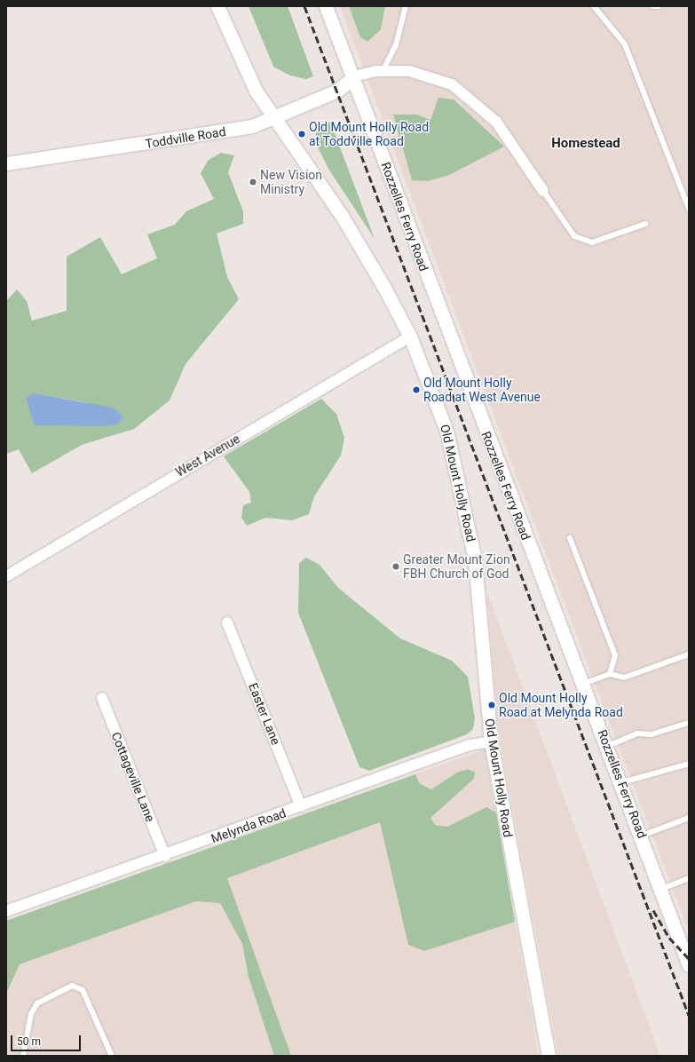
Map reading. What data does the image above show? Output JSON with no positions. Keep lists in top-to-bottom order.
{
  "streets": {
    "street": [
      "Toddville Road",
      "Rozzelles Ferry Road",
      "West Avenue",
      "Old Mount Holly Road",
      "Easter Lane",
      "Cottageville Lane",
      "Melynda Road"
    ]
  },
  "crossings": [
    ["Toddville Road", "Rozzelles Ferry Road"],
    ["Toddville Road", "Old Mount Holly Road"],
    ["West Avenue", "Old Mount Holly Road"],
    ["Old Mount Holly Road", "Melynda Road"],
    ["Easter Lane", "Melynda Road"],
    ["Cottageville Lane", "Melynda Road"]
  ],
  "districts": ["Homestead"],
  "places": [
    "Old Mount Holly Road at Toddville Road",
    "New Vision Ministry",
    "Old Mount Holly Road at West Avenue",
    "Greater Mount Zion FBH Church of God",
    "Old Mount Holly Road at Melynda Road"
  ],
  "scale_bar": "50 m"
}
